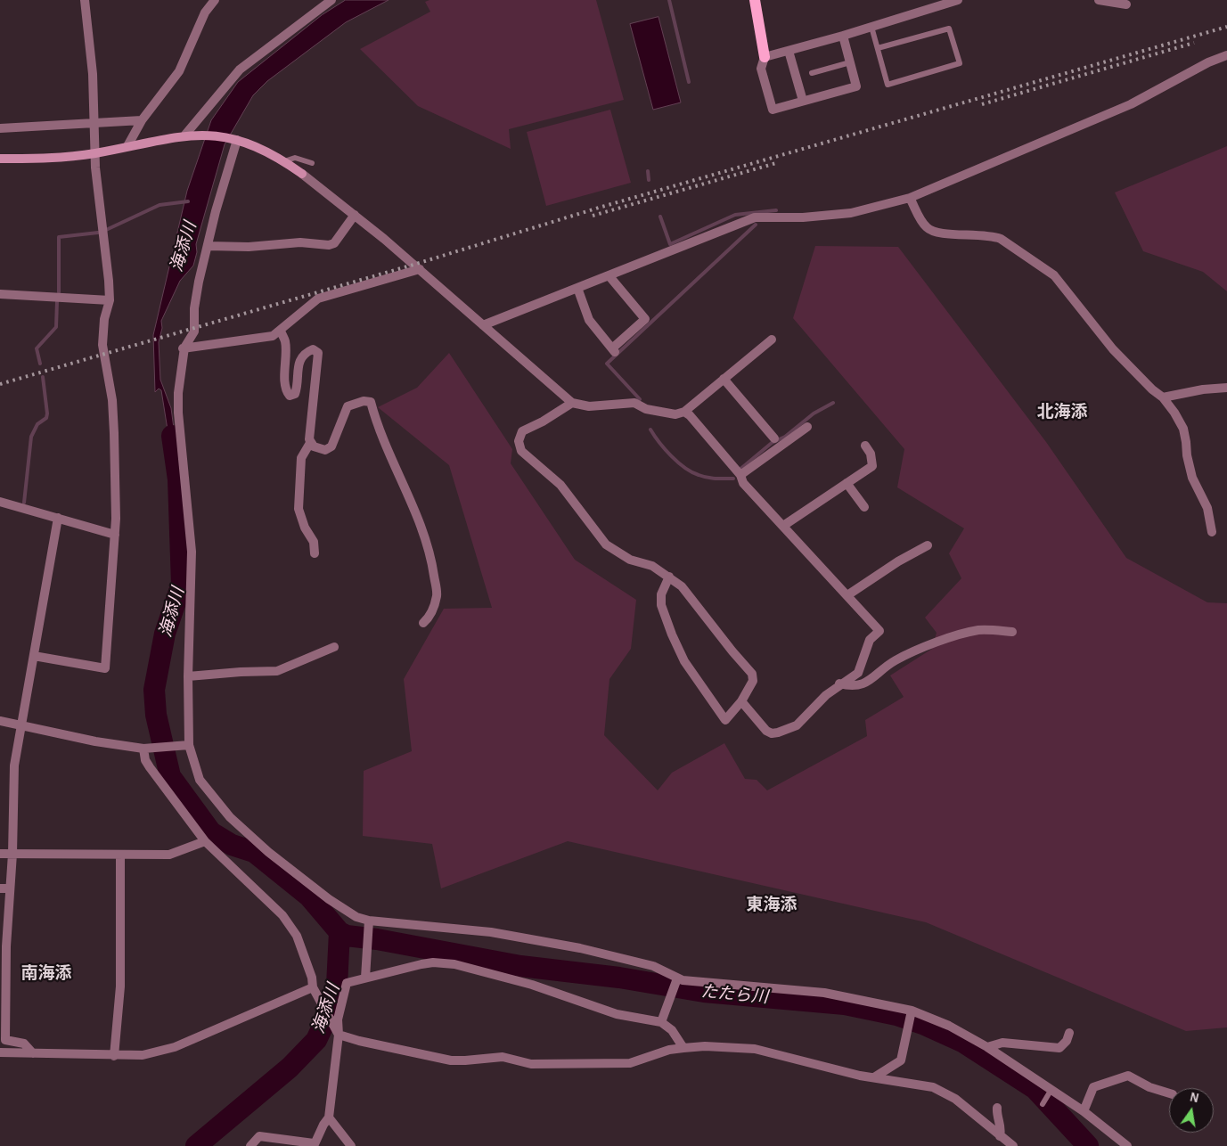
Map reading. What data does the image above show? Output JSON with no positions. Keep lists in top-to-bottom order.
{
  "districts": ["北海添", "東海添", "南海添"],
  "water": ["海添川", "たたら川"],
  "north": "top"
}
